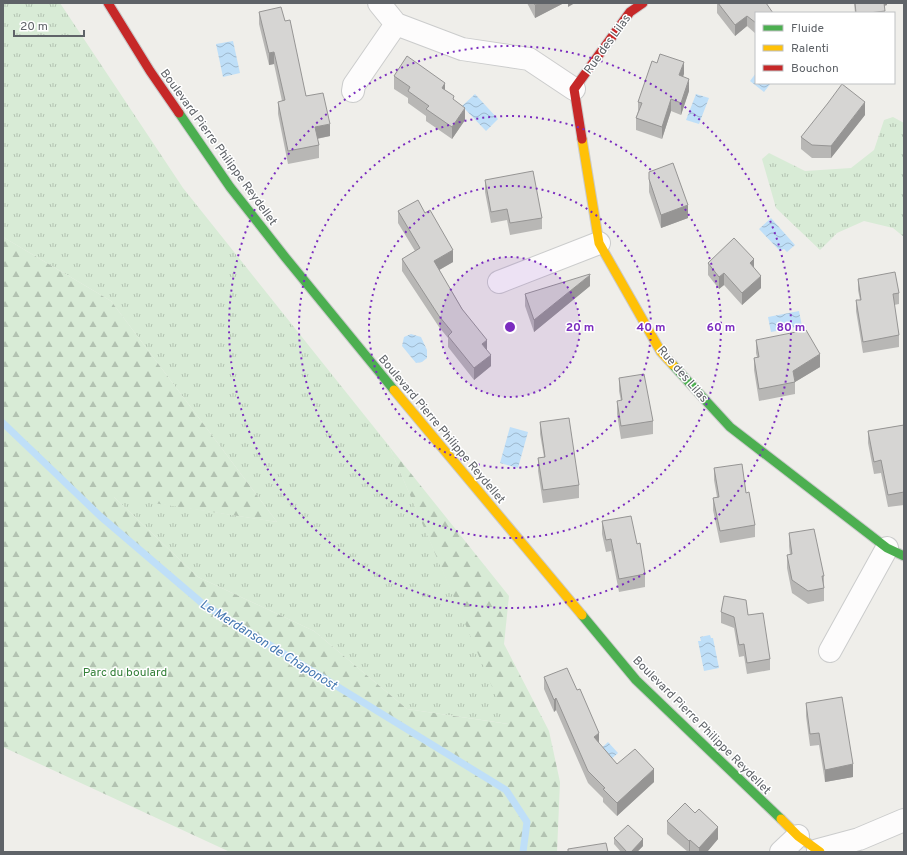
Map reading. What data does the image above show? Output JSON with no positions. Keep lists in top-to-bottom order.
{
  "streets": {
    "main road": ["Rue des Lilas", "Boulevard Pierre Philippe Reydellet"]
  },
  "water": ["Le Merdanson de Chaponost"],
  "parks": ["Parc du boulard"],
  "legend": ["Fluide", "Ralenti", "Bouchon"],
  "scale_bar": "20 m",
  "rings": [
    "20 m",
    "40 m",
    "60 m",
    "80 m"
  ]
}
